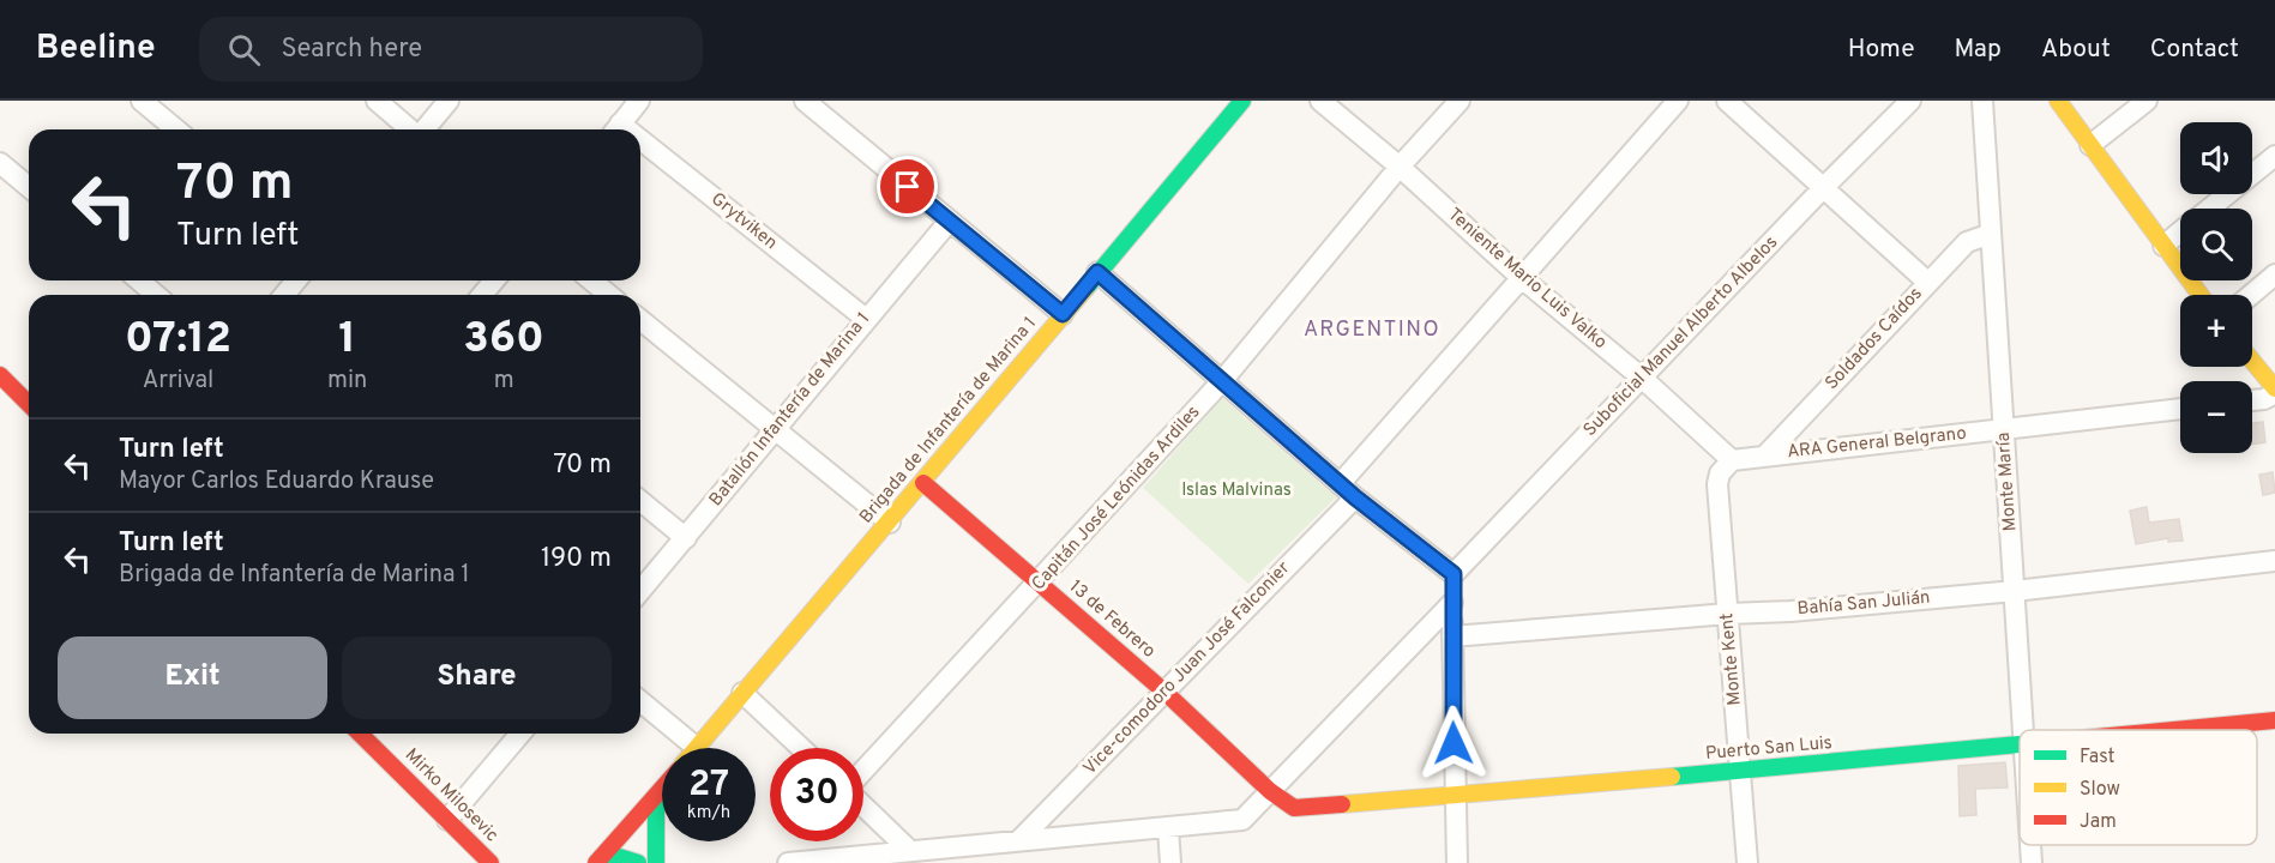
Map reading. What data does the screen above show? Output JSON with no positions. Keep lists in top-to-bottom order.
{
  "streets": {
    "street": [
      "Grytviken",
      "Teniente Mario Luis Valko",
      "Suboficial Manuel Alberto Albelos",
      "Soldados Caídos",
      "Batallón Infantería de Marina 1",
      "Brigada de Infantería de Marina 1",
      "ARA General Belgrano",
      "Monte María",
      "Capitán José Leónidas Ardiles",
      "Bahía San Julián",
      "13 de Febrero",
      "Monte Kent",
      "Vice-comodoro Juan José Falconier",
      "Puerto San Luis",
      "Mirko Milosevic"
    ]
  },
  "crossings": [
    ["Grytviken", "Batallón Infantería de Marina 1"],
    ["Teniente Mario Luis Valko", "Suboficial Manuel Alberto Albelos"],
    ["Teniente Mario Luis Valko", "ARA General Belgrano"],
    ["Teniente Mario Luis Valko", "Capitán José Leónidas Ardiles"],
    ["Teniente Mario Luis Valko", "Monte Kent"],
    ["Teniente Mario Luis Valko", "Vice-comodoro Juan José Falconier"],
    ["Soldados Caídos", "ARA General Belgrano"],
    ["Soldados Caídos", "Monte María"],
    ["Brigada de Infantería de Marina 1", "13 de Febrero"],
    ["ARA General Belgrano", "Monte María"],
    ["ARA General Belgrano", "Monte Kent"],
    ["Monte María", "Bahía San Julián"],
    ["Capitán José Leónidas Ardiles", "13 de Febrero"],
    ["Bahía San Julián", "Monte Kent"],
    ["13 de Febrero", "Vice-comodoro Juan José Falconier"],
    ["13 de Febrero", "Puerto San Luis"],
    ["Monte Kent", "Puerto San Luis"]
  ],
  "districts": ["ARGENTINO"],
  "parks": ["Islas Malvinas"],
  "legend": ["Fast", "Slow", "Jam"],
  "page": {
    "header": "Beeline",
    "search": "Search here",
    "nav": [
      "Home",
      "Map",
      "About",
      "Contact"
    ],
    "map_buttons": ["+", "−"],
    "turn": ["70 m", "Turn left"],
    "eta": [
      "07:12",
      "Arrival",
      "1",
      "min",
      "360",
      "m"
    ],
    "list": [
      {
        "name": "Turn left",
        "note": "Mayor Carlos Eduardo Krause",
        "value": "70 m"
      },
      {
        "name": "Turn left",
        "note": "Brigada de Infantería de Marina 1",
        "value": "190 m"
      }
    ],
    "buttons": ["Exit", "Share"],
    "speed": "27 km/h",
    "limit": "30"
  }
}
